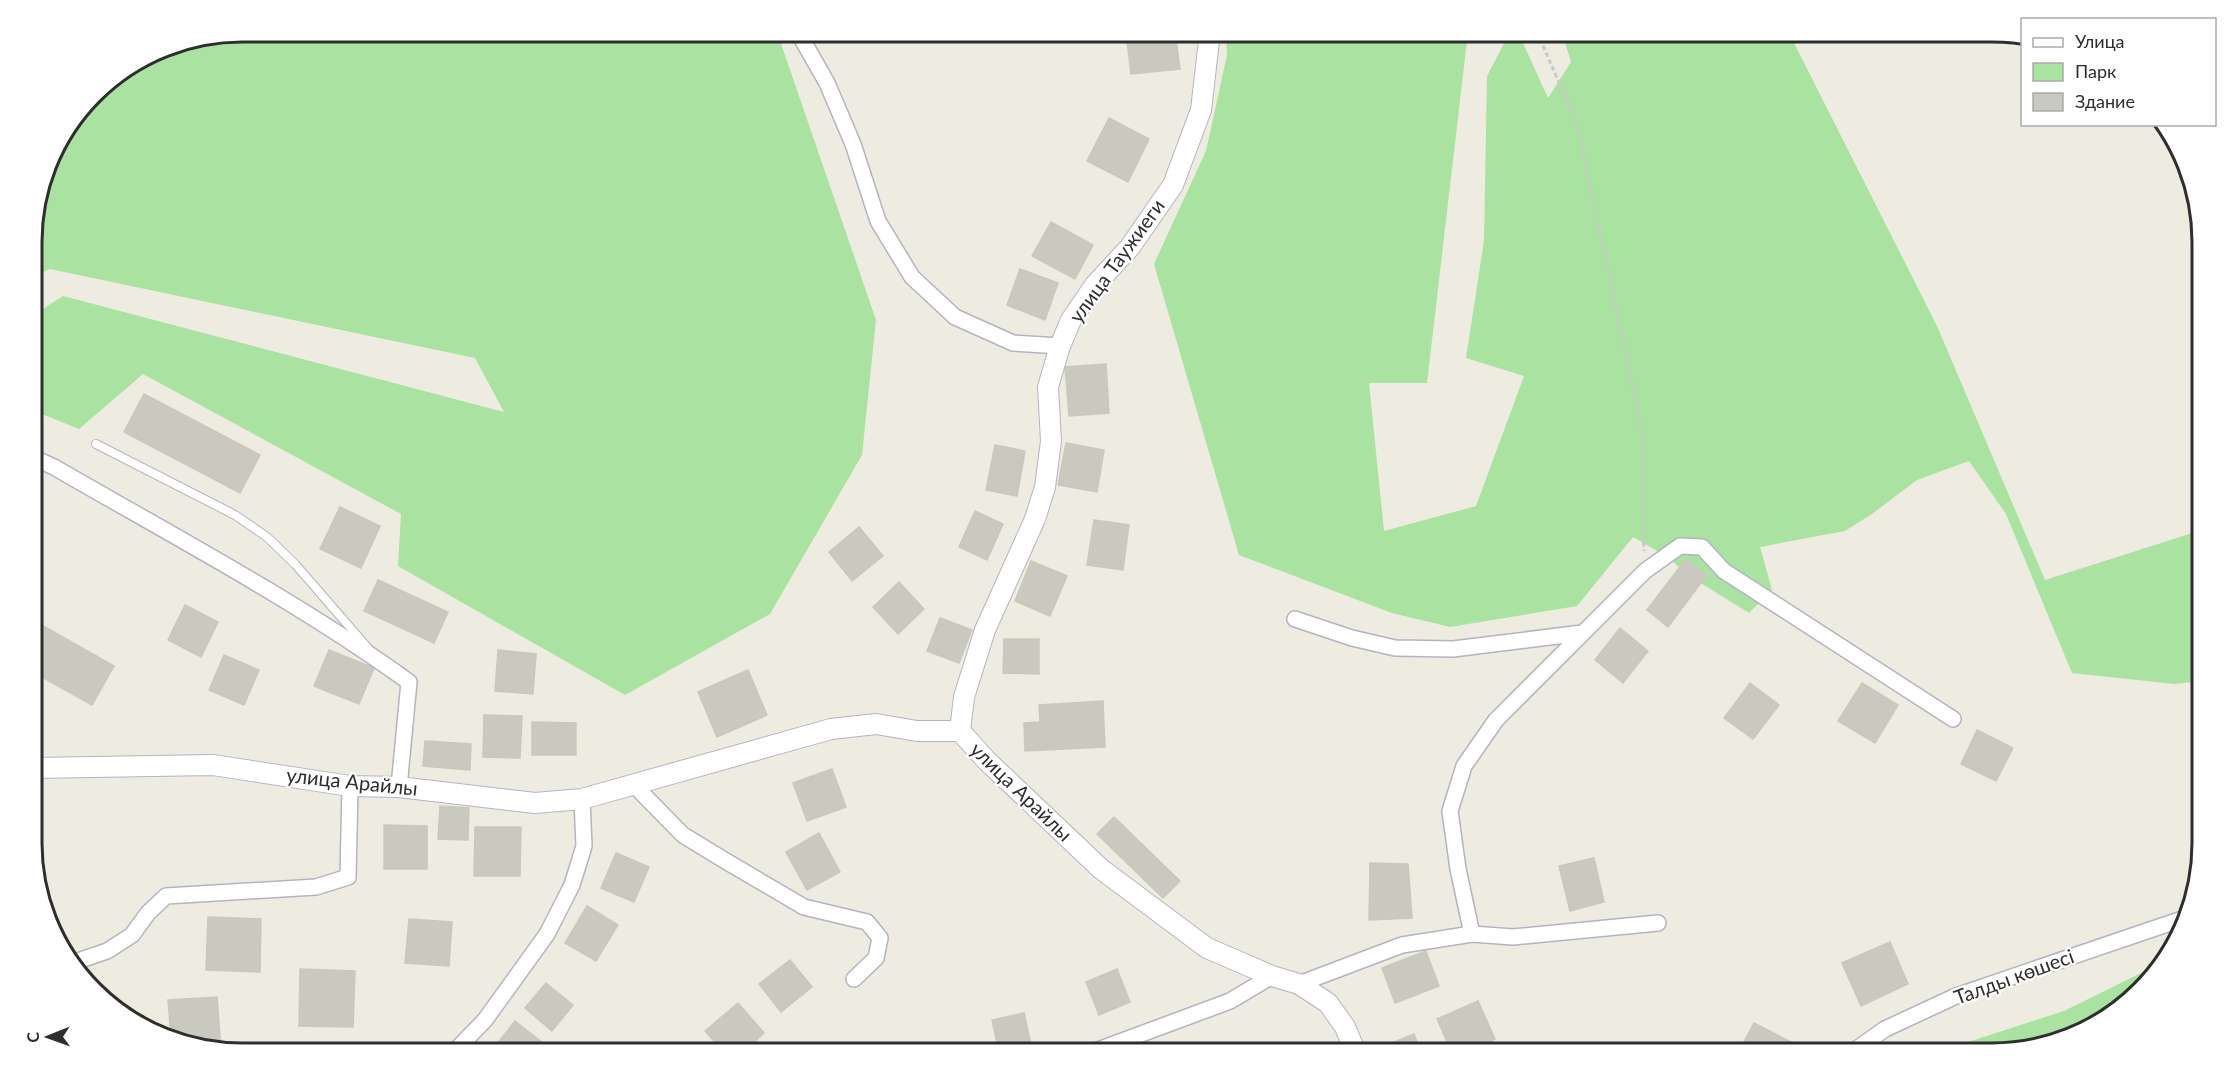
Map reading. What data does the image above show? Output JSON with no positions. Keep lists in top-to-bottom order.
{
  "streets": {
    "street": ["улица Таужиеги", "улица Арайлы", "Талды көшесі"]
  },
  "crossings": [
    ["улица Таужиеги", "улица Арайлы"]
  ],
  "legend": ["Улица", "Парк", "Здание"],
  "north": "left"
}
